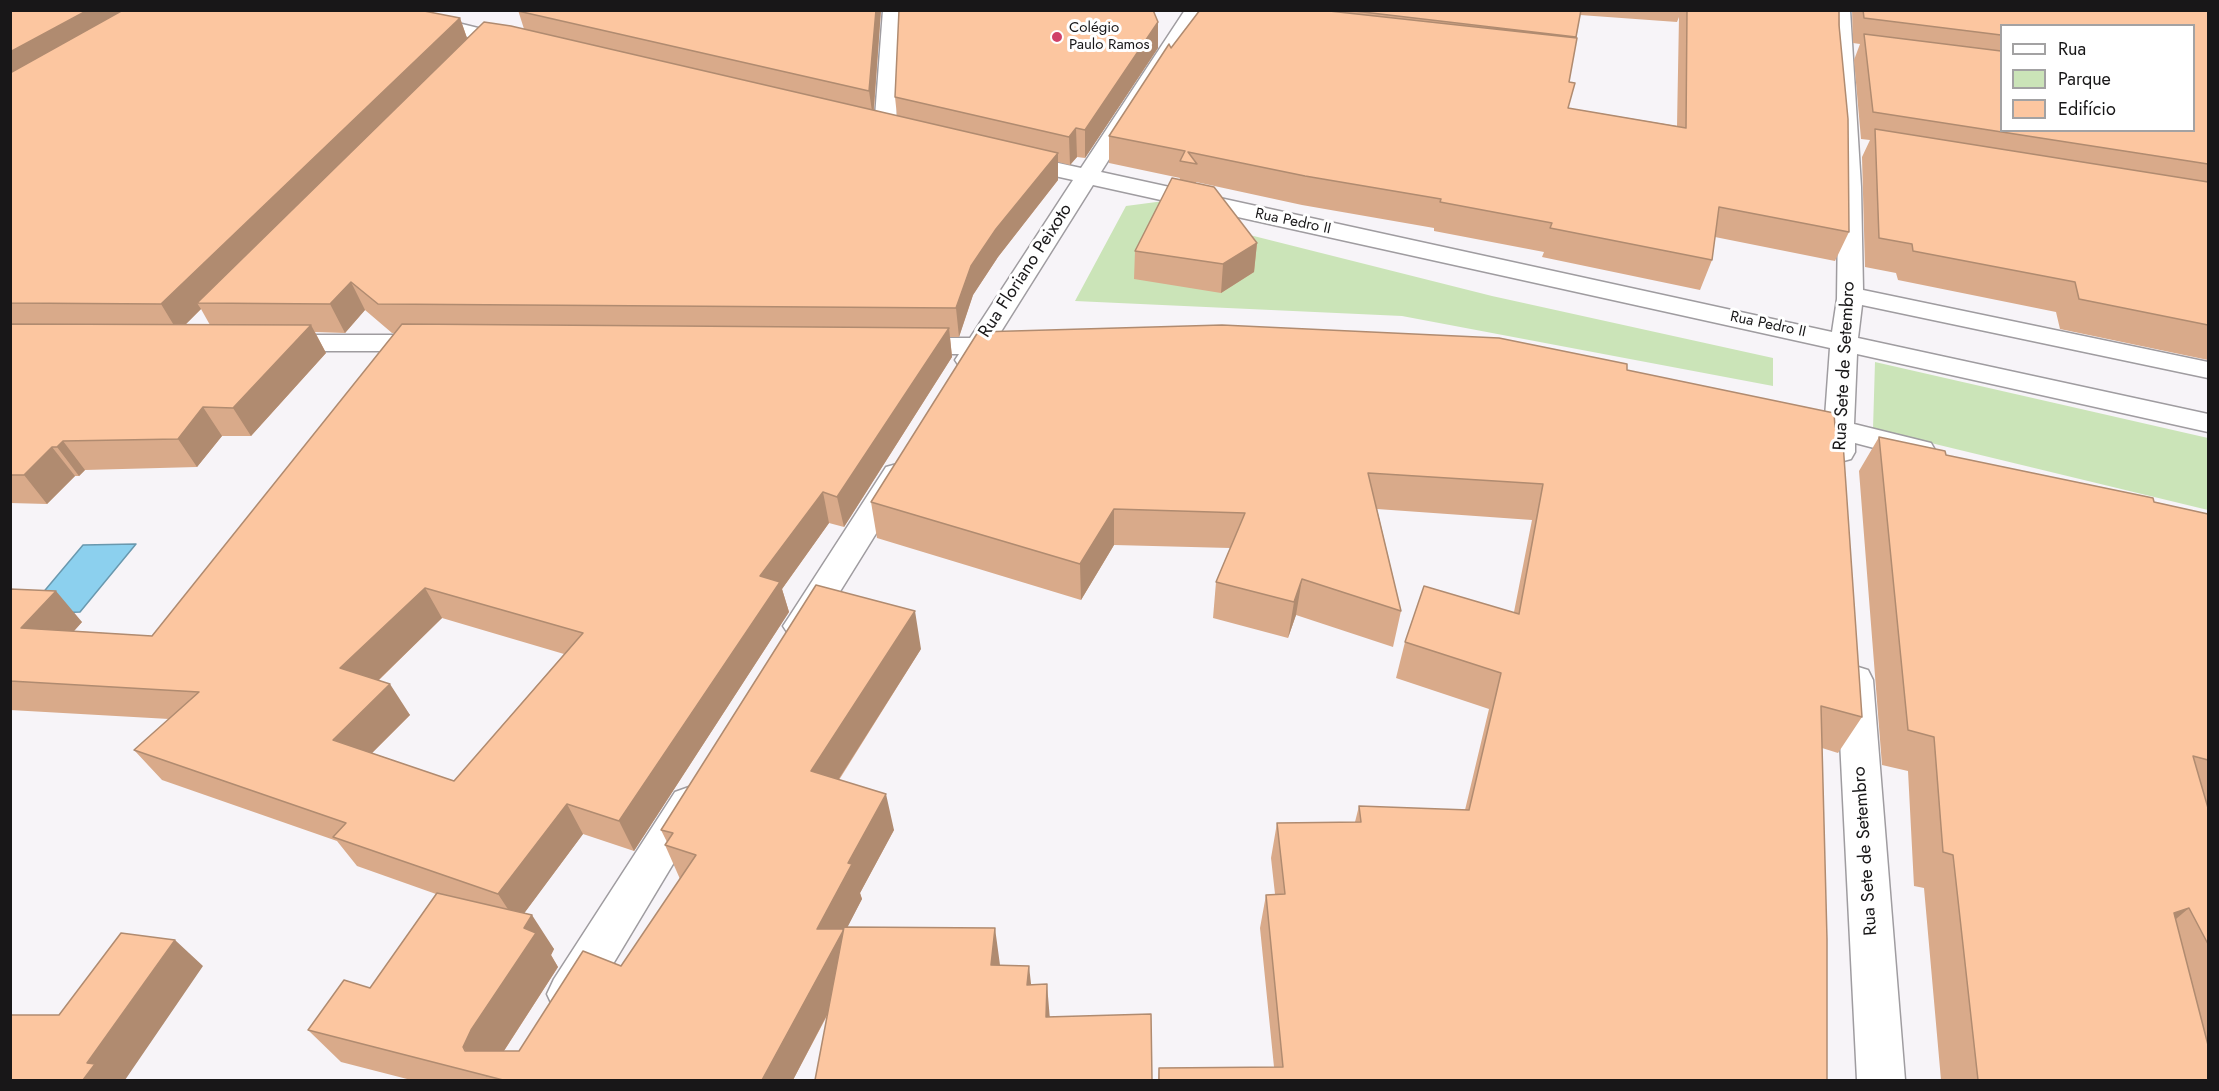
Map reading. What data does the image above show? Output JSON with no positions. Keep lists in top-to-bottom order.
{
  "streets": {
    "street": ["Rua Pedro II", "Rua Floriano Peixoto", "Rua Sete de Setembro"]
  },
  "crossings": [
    ["Rua Pedro II", "Rua Floriano Peixoto"],
    ["Rua Pedro II", "Rua Sete de Setembro"]
  ],
  "places": ["Colégio Paulo Ramos"],
  "legend": ["Rua", "Parque", "Edifício"]
}
